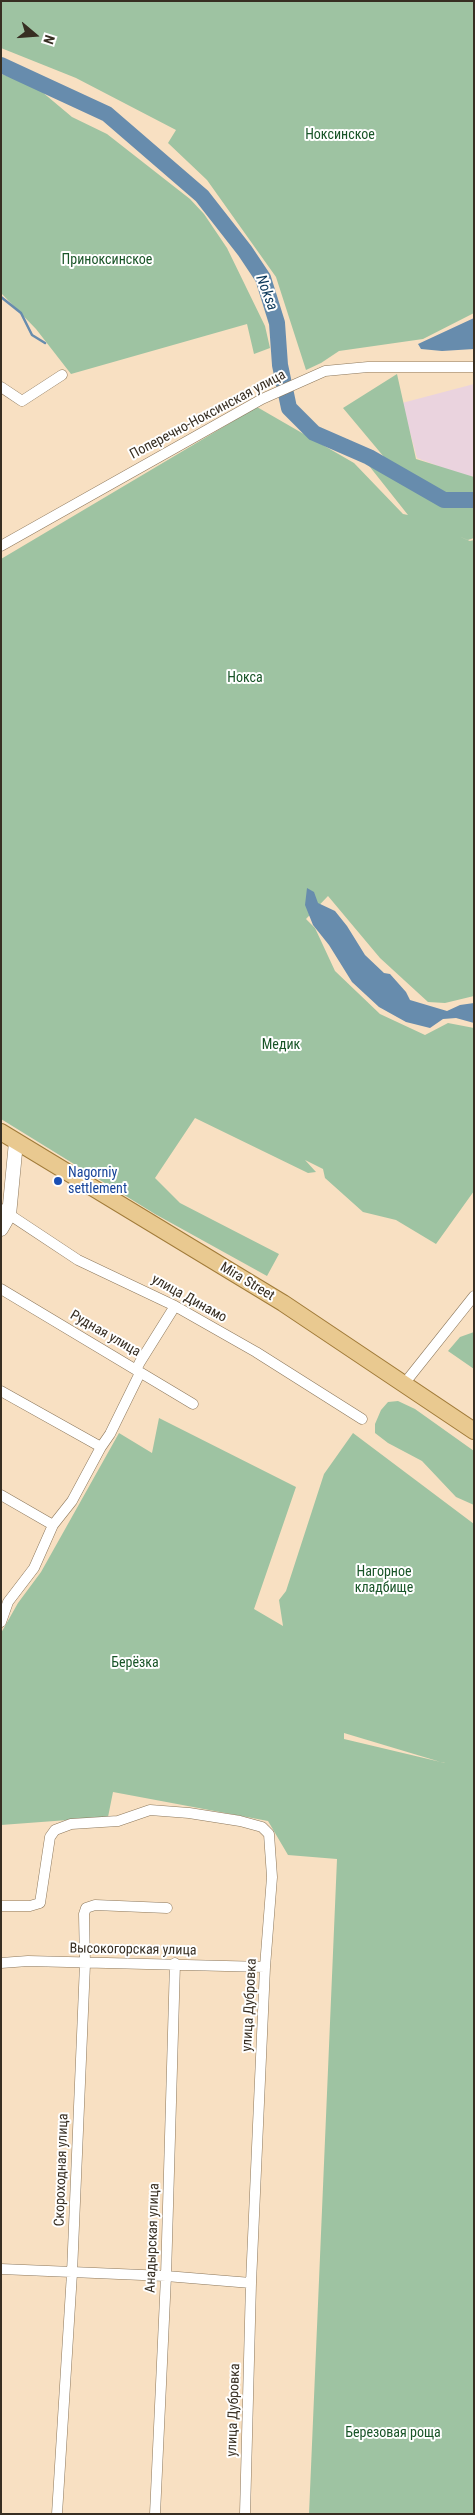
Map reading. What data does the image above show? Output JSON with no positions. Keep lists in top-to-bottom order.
{
  "streets": {
    "main road": ["Mira Street"],
    "street": [
      "Поперечно-Ноксинская улица",
      "улица Динамо",
      "Рудная улица",
      "Высокогорская улица",
      "улица Дубровка",
      "Скороходная улица",
      "Анадырская улица"
    ]
  },
  "crossings": [
    ["Высокогорская улица", "улица Дубровка"],
    ["Высокогорская улица", "Скороходная улица"],
    ["Высокогорская улица", "Анадырская улица"]
  ],
  "water": ["Noksa"],
  "parks": [
    "Ноксинское",
    "Приноксинское",
    "Нокса",
    "Медик",
    "Нагорное кладбище",
    "Берёзка",
    "Березовая роща"
  ],
  "places": ["Nagorniy settlement"],
  "north": "right"
}
